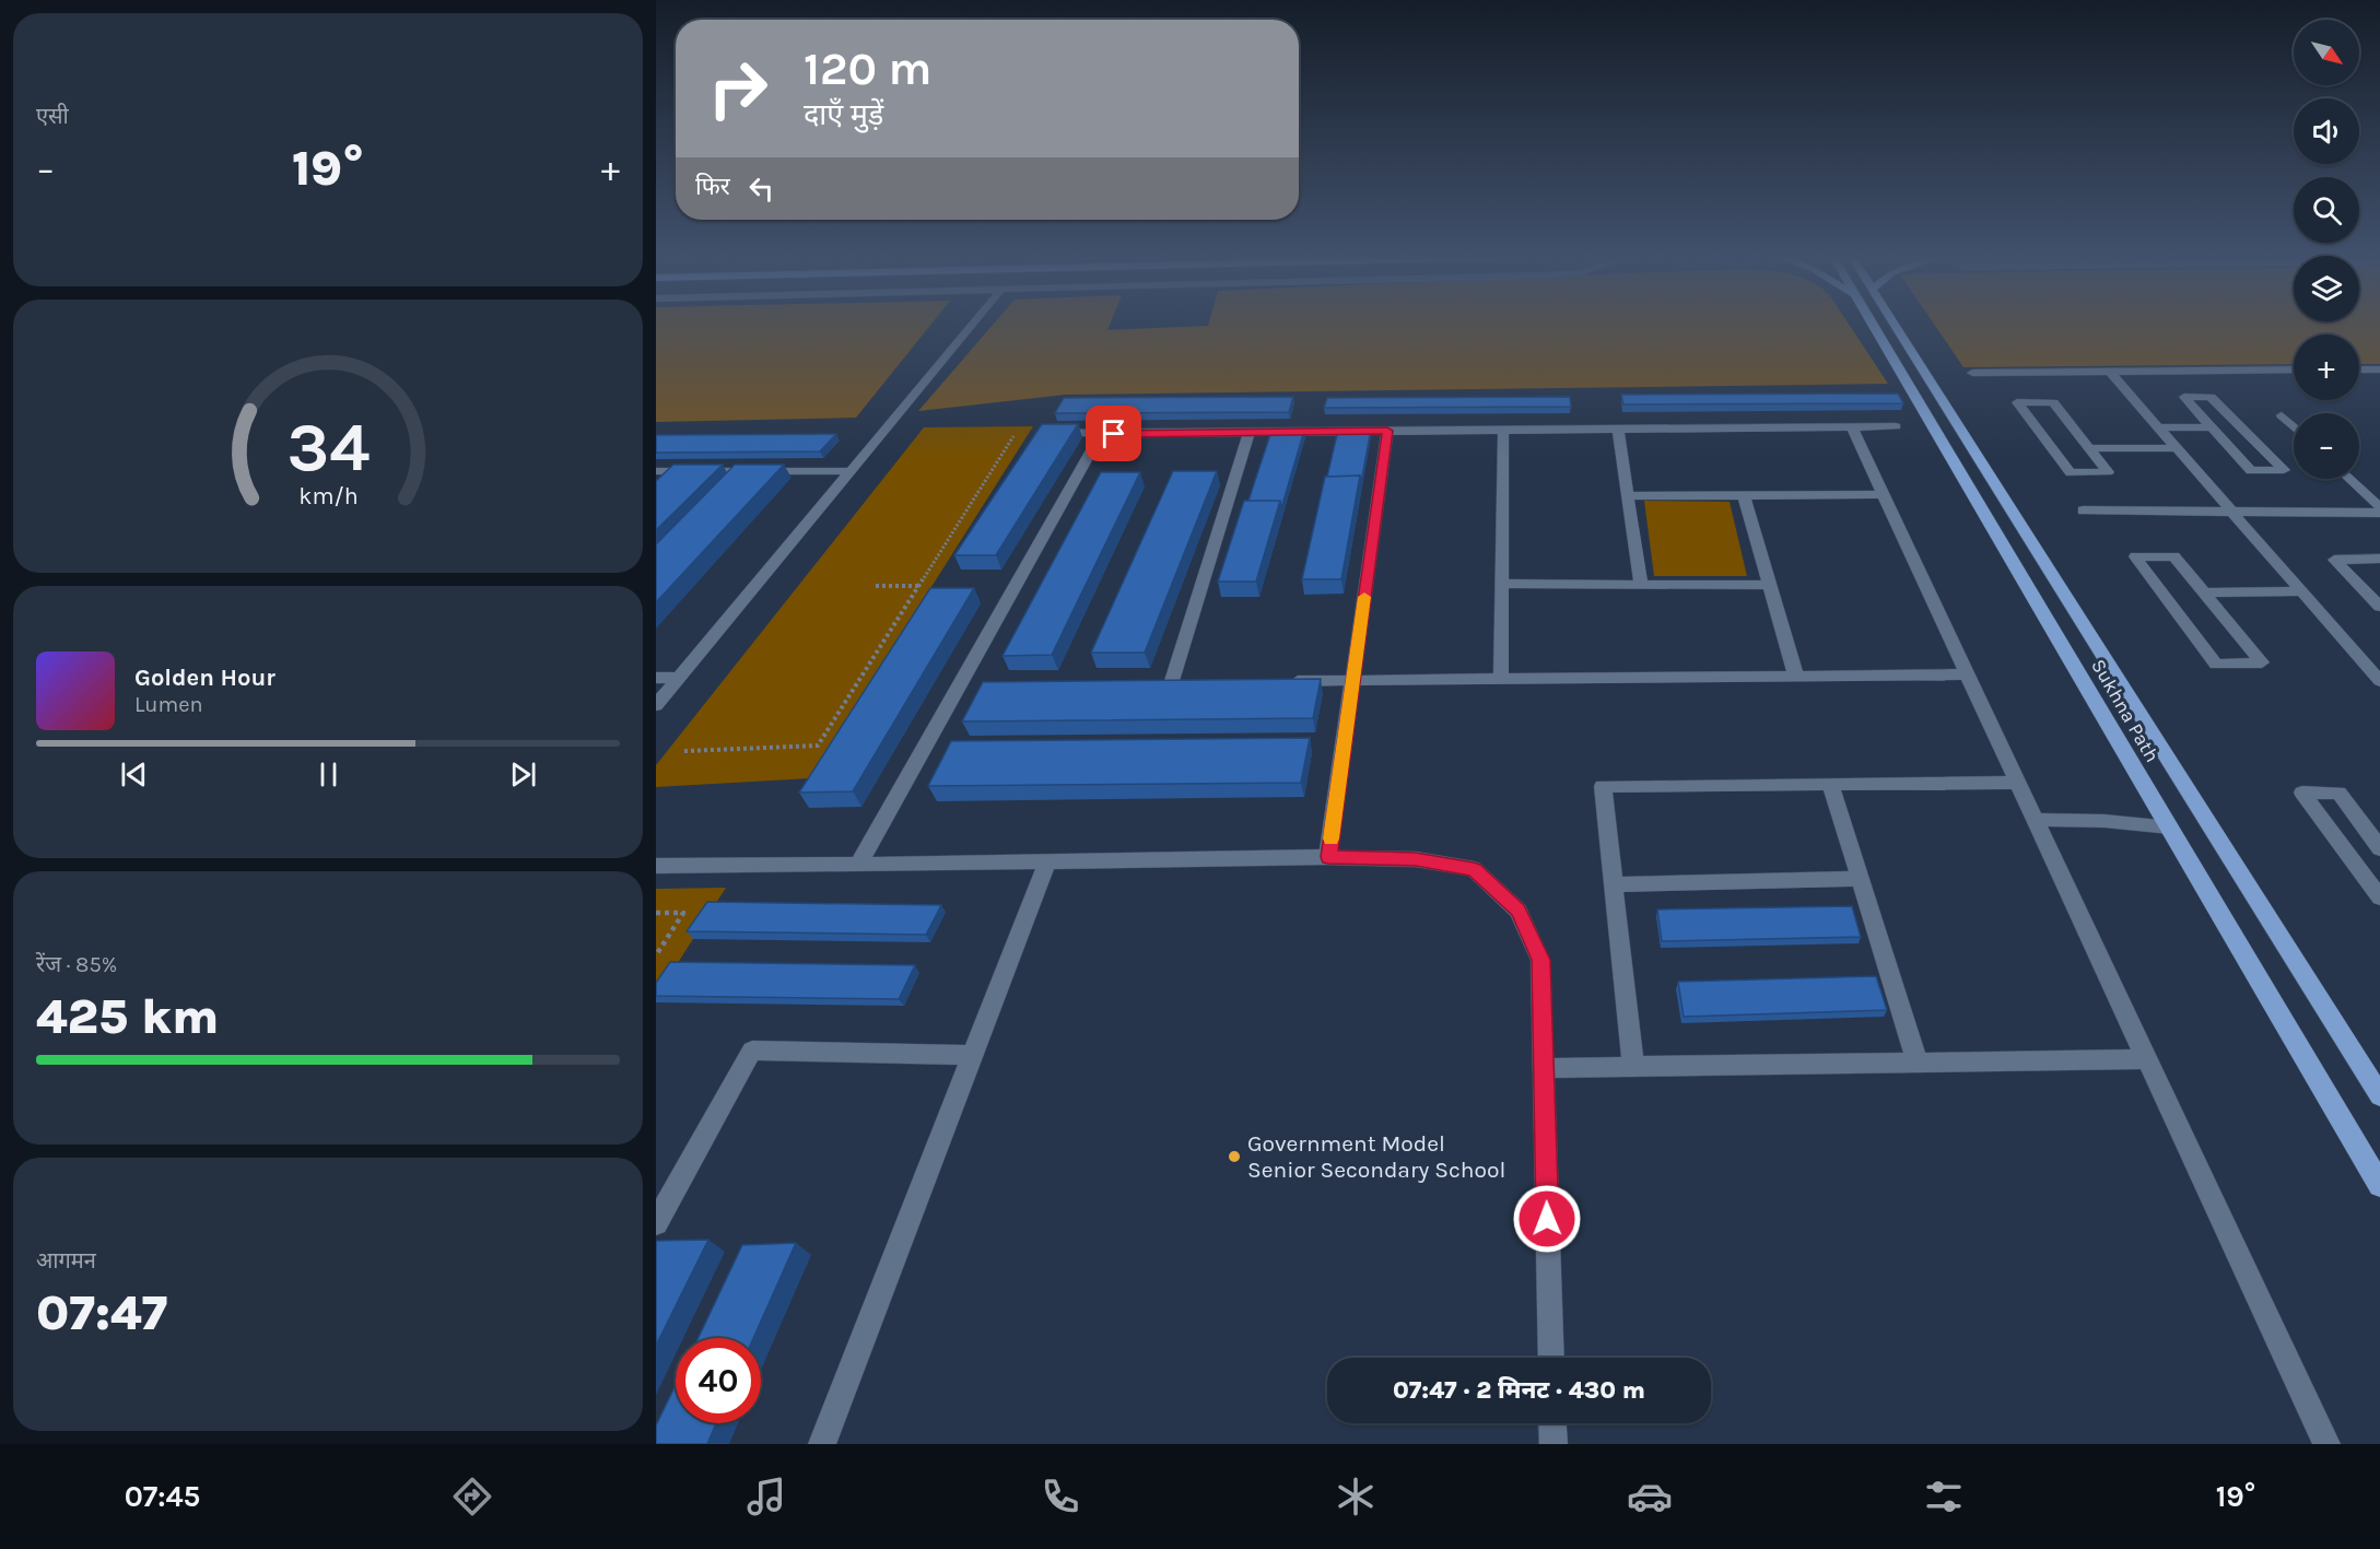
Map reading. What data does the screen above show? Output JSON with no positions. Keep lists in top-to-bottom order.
{
  "streets": {
    "main road": ["Sukhna Path"]
  },
  "places": ["Government Model Senior Secondary School"],
  "north": "bottom right",
  "page": {
    "tile": [
      "एसी",
      ["रेंज · 85%", "425 km"],
      ["आगमन", "07:47"]
    ],
    "map_buttons": ["+", "−"],
    "turn": ["120 m", "दाएँ मुड़ें"],
    "heat": ["−", "19°", "+"],
    "then": "फिर",
    "song": ["Golden Hour", "Lumen"],
    "limit": "40",
    "trip": "07:47 · 2 मिनट · 430 m",
    "tabs": ["07:45", "19°"],
    "gauge": ["34", "km/h"]
  }
}
